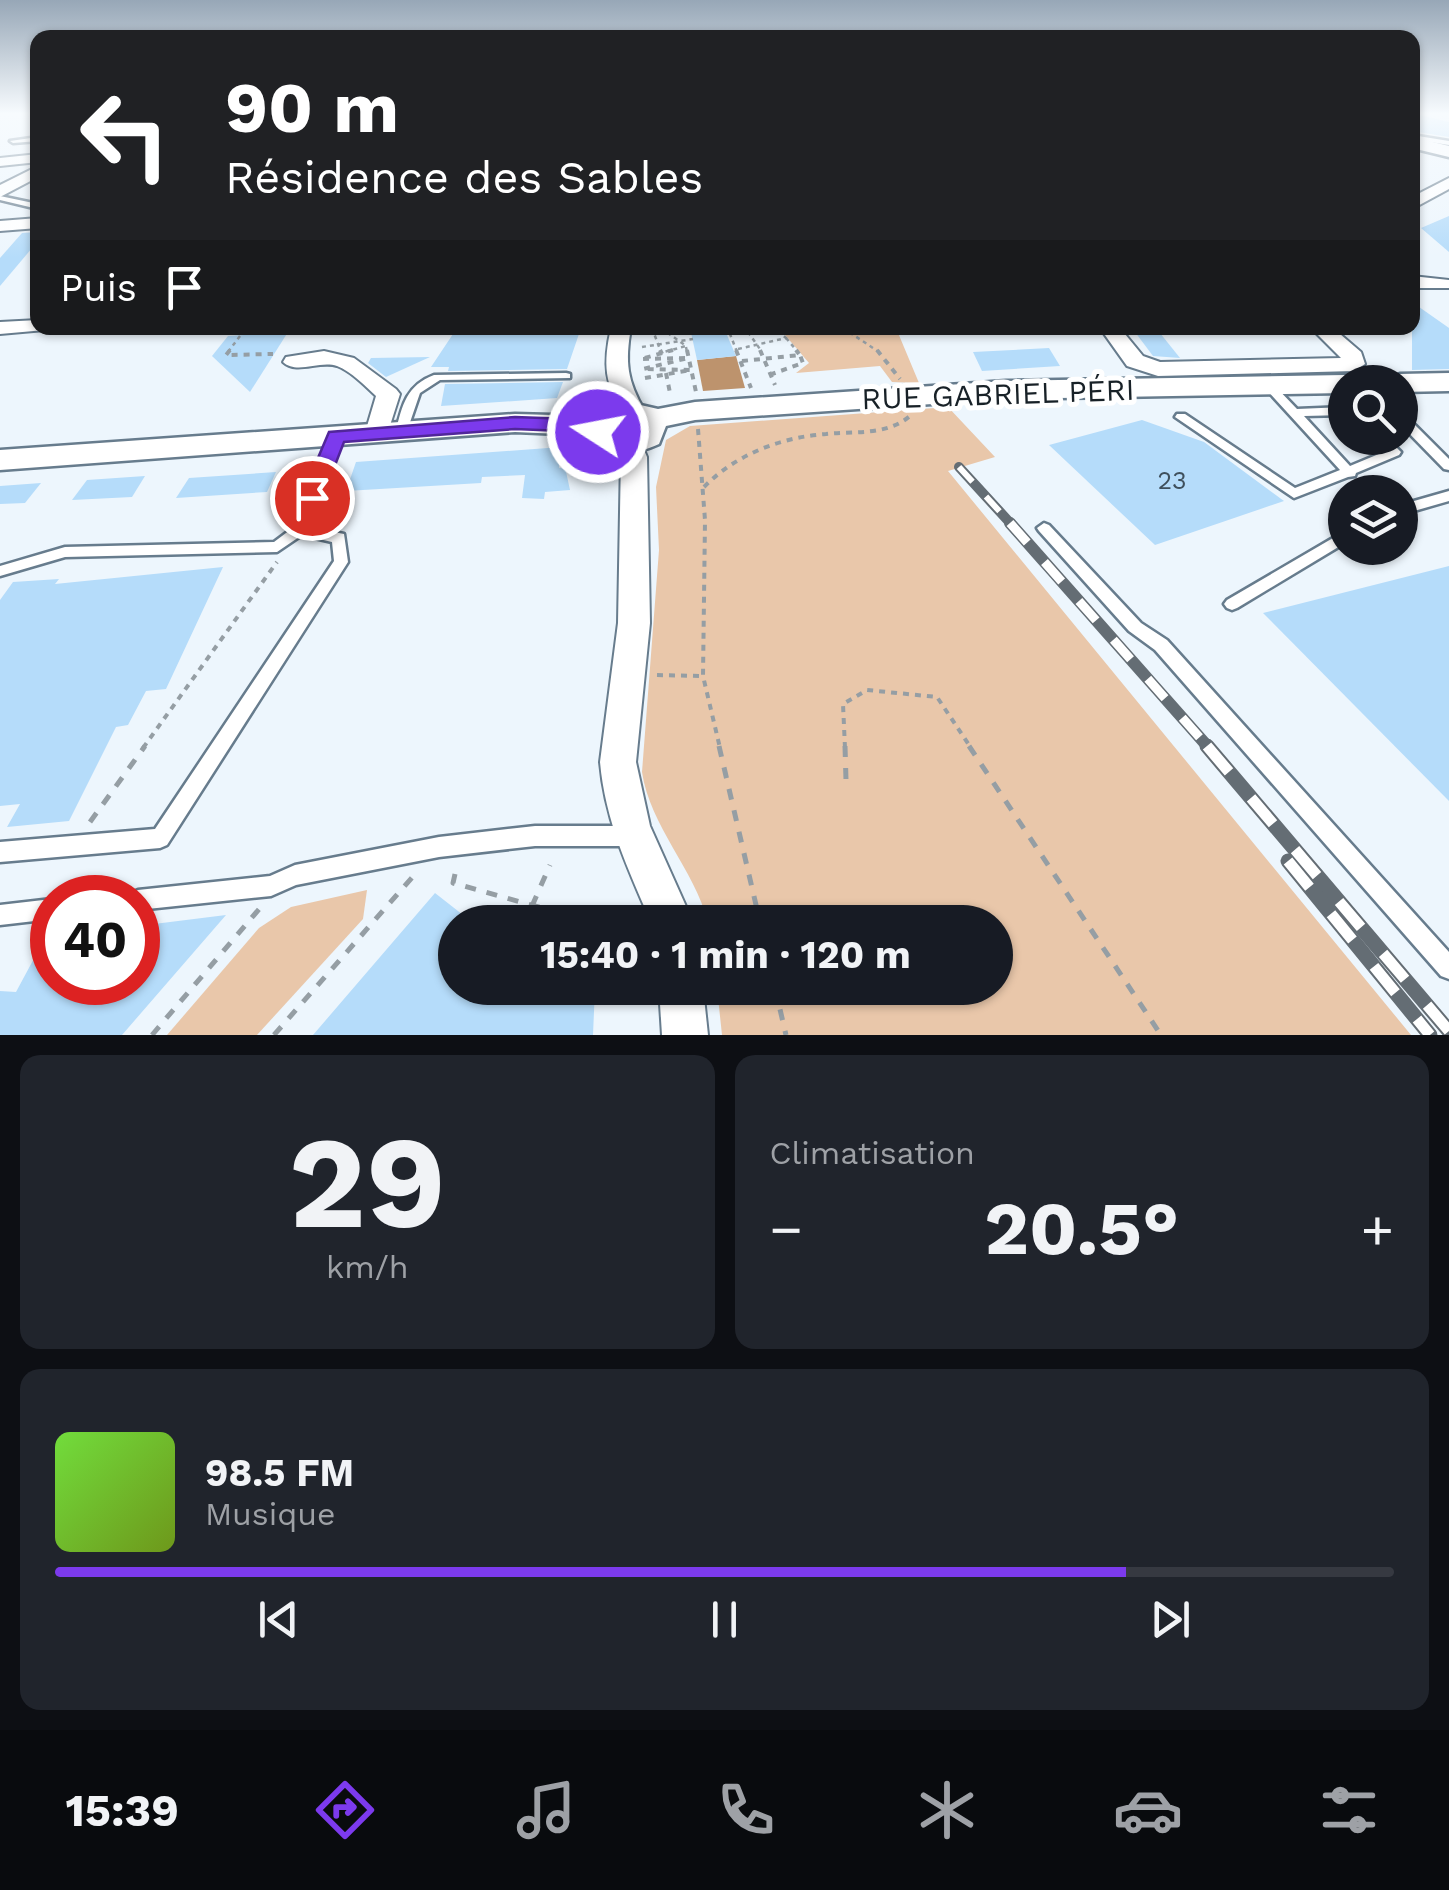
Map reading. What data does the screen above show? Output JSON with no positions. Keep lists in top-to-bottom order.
{
  "streets": {
    "street": ["RUE GABRIEL PÉRI"]
  },
  "house_numbers": ["23"],
  "page": {
    "turn": ["90 m", "Résidence des Sables"],
    "then": "Puis",
    "limit": "40",
    "trip": "15:40 · 1 min · 120 m",
    "tile": [
      ["29", "km/h"],
      "Climatisation"
    ],
    "heat": ["−", "20.5°", "+"],
    "song": ["98.5 FM", "Musique"],
    "tabs": "15:39"
  }
}
